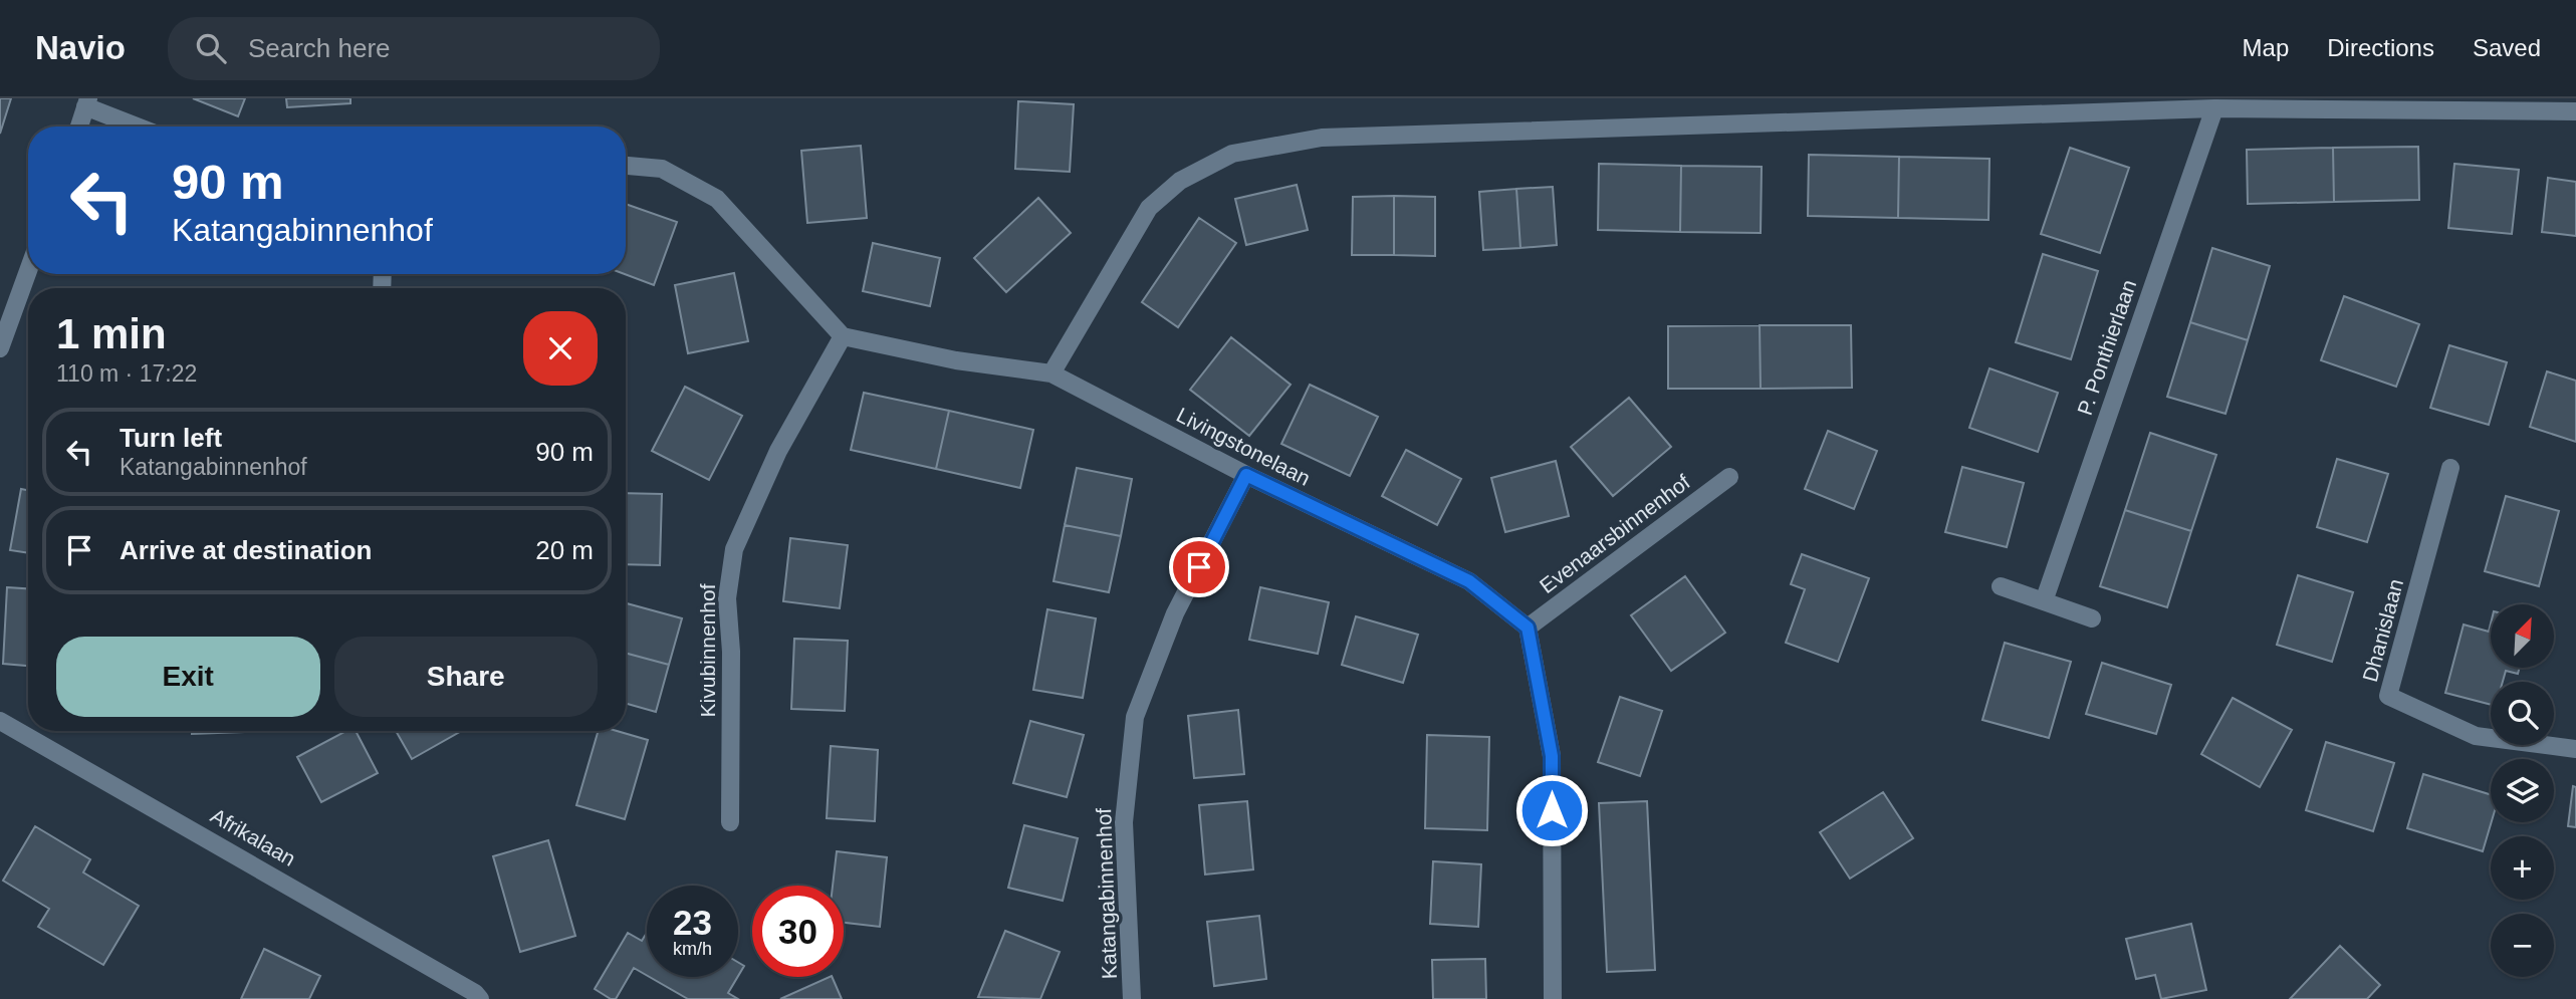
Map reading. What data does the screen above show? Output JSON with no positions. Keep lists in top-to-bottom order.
{
  "streets": {
    "street": [
      "P. Ponthierlaan",
      "Livingstonelaan",
      "Evenaarsbinnenhof",
      "Dhanislaan",
      "Kivubinnenhof",
      "Afrikalaan",
      "Katangabinnenhof"
    ]
  },
  "crossings": [
    ["Livingstonelaan", "Evenaarsbinnenhof"],
    ["Livingstonelaan", "Kivubinnenhof"],
    ["Livingstonelaan", "Katangabinnenhof"]
  ],
  "north": "top right",
  "page": {
    "header": "Navio",
    "search": "Search here",
    "nav": ["Map", "Directions", "Saved"],
    "turn": ["90 m", "Katangabinnenhof"],
    "heading": ["1 min", "110 m · 17:22"],
    "list": [
      {
        "name": "Turn left",
        "note": "Katangabinnenhof",
        "value": "90 m"
      },
      {
        "name": "Arrive at destination",
        "value": "20 m"
      }
    ],
    "map_buttons": ["+", "−"],
    "buttons": ["Exit", "Share"],
    "speed": "23 km/h",
    "limit": "30"
  }
}
